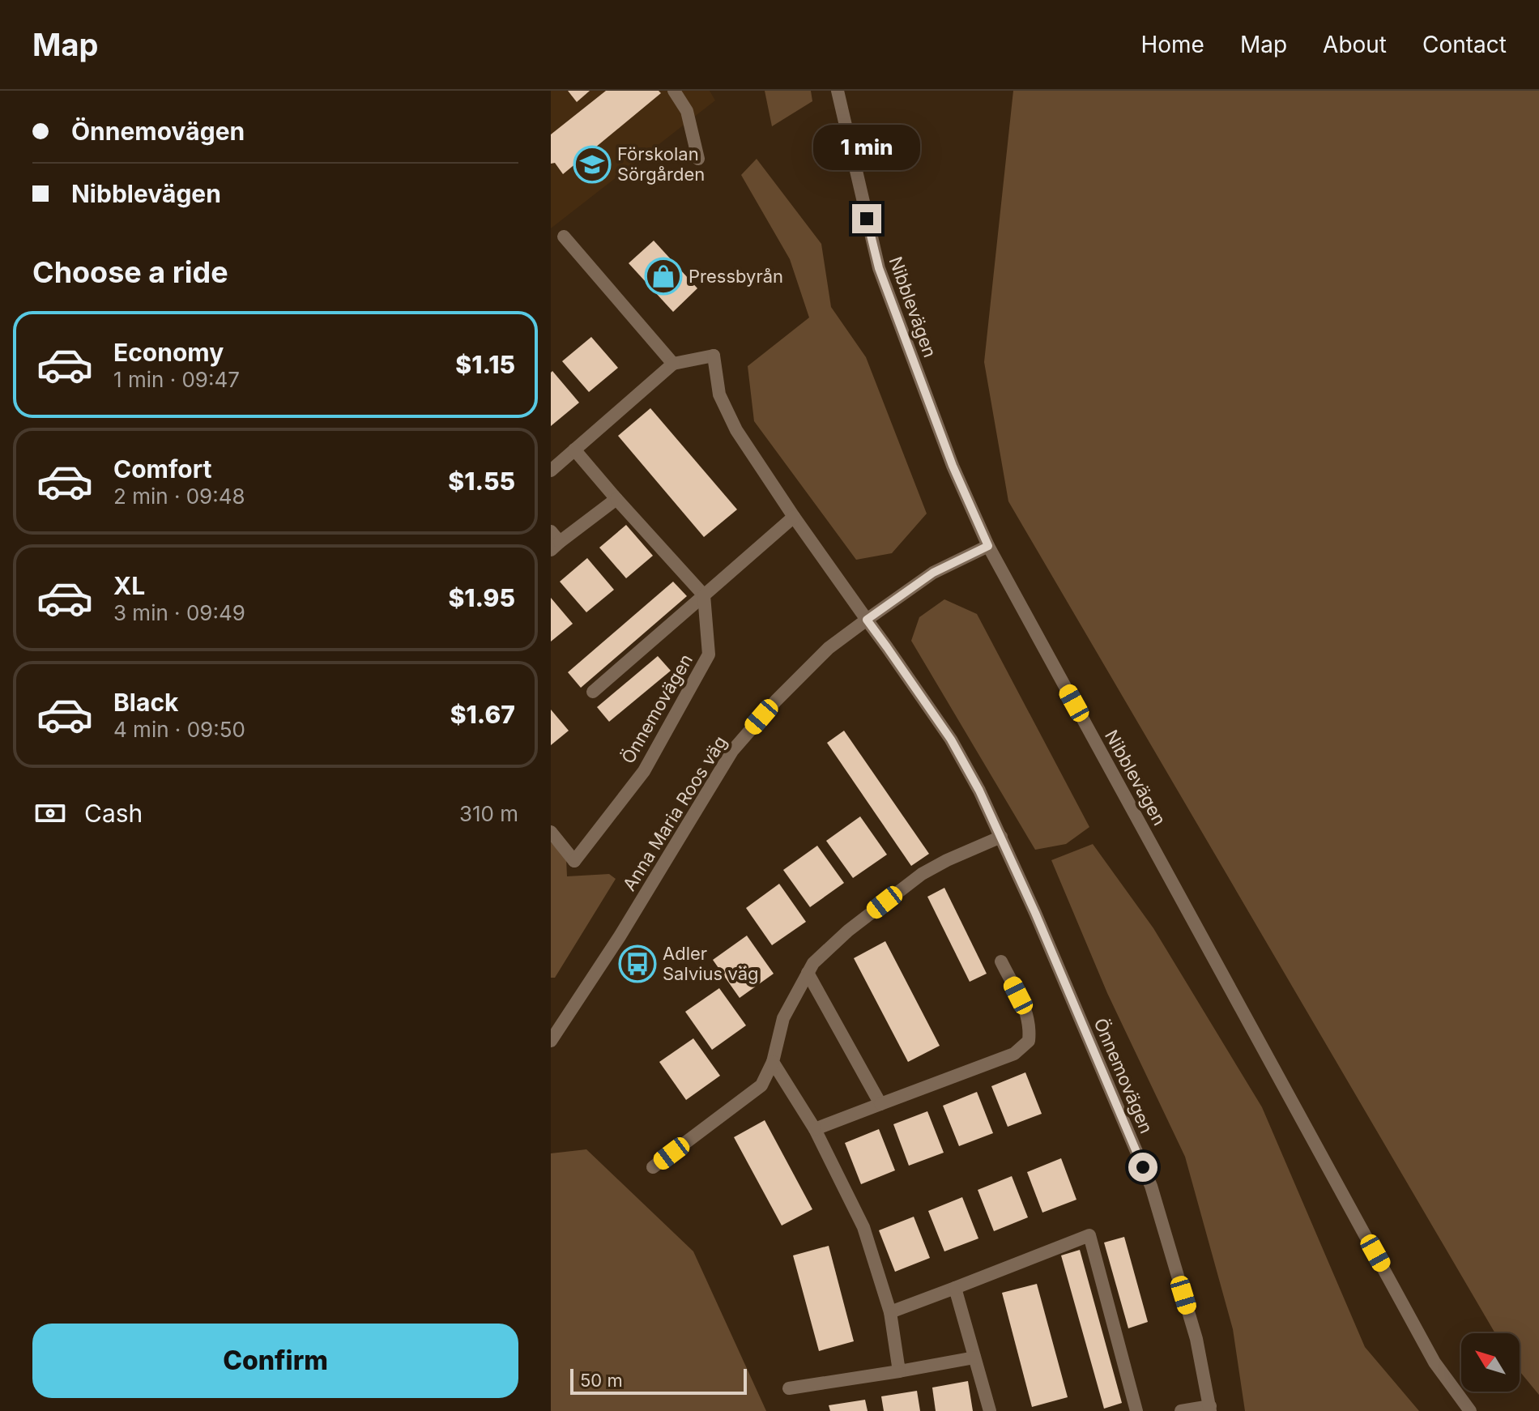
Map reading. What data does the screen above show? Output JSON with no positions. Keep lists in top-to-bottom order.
{
  "streets": {
    "street": ["Nibblevägen", "Önnemovägen", "Anna Maria Roos väg"]
  },
  "crossings": [
    ["Nibblevägen", "Anna Maria Roos väg"],
    ["Önnemovägen", "Anna Maria Roos väg"]
  ],
  "places": {
    "school or university": ["Förskolan Sörgården"],
    "shop": ["Pressbyrån"],
    "bus stop": ["Adler Salvius väg"]
  },
  "scale_bar": "50 m",
  "north": "top left",
  "page": {
    "header": "Map",
    "nav": [
      "Home",
      "Map",
      "About",
      "Contact"
    ],
    "banner": ["Önnemovägen", "Nibblevägen"],
    "bubble": "1 min",
    "heading": "Choose a ride",
    "list": [
      {
        "name": "Economy",
        "note": "1 min · 09:47",
        "value": "$1.15"
      },
      {
        "name": "Comfort",
        "note": "2 min · 09:48",
        "value": "$1.55"
      },
      {
        "name": "XL",
        "note": "3 min · 09:49",
        "value": "$1.95"
      },
      {
        "name": "Black",
        "note": "4 min · 09:50",
        "value": "$1.67"
      }
    ],
    "pay": ["Cash", "310 m"],
    "buttons": "Confirm",
    "scale": "50 m"
  }
}
